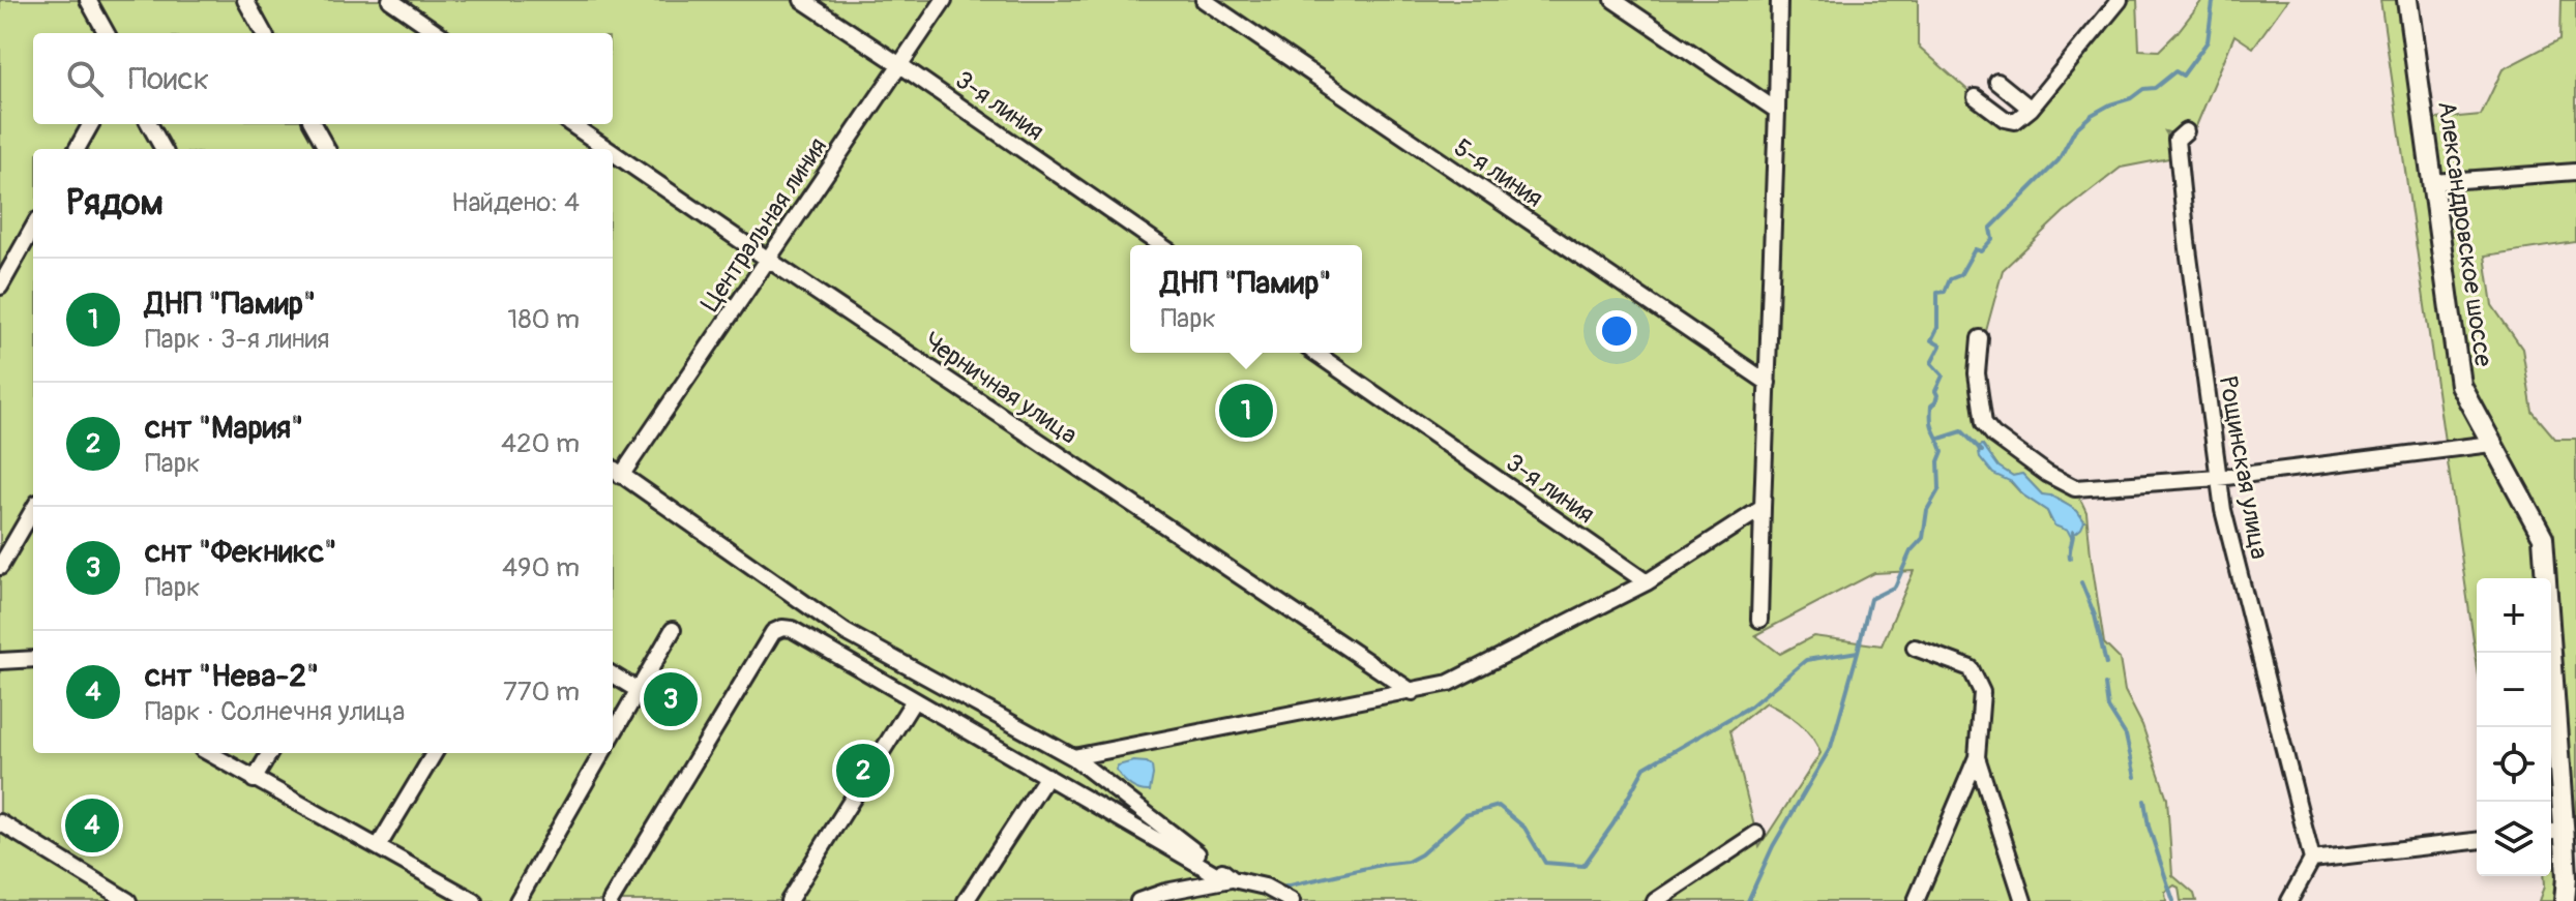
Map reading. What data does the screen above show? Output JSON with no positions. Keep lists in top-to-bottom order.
{
  "streets": {
    "street": [
      "3-я линия",
      "5-я линия",
      "Центральная линия",
      "Александровское шоссе",
      "Черничная улица",
      "Рощинская улица"
    ]
  },
  "crossings": [
    ["3-я линия", "Центральная линия"],
    ["Центральная линия", "Черничная улица"]
  ],
  "page": {
    "search": "Поиск",
    "heading": ["Рядом", "Найдено: 4"],
    "popup": ["ДНП \"Памир\"", "Парк"],
    "list": [
      {
        "mark": "1",
        "name": "ДНП \"Памир\"",
        "note": "Парк · 3-я линия",
        "value": "180 m"
      },
      {
        "mark": "2",
        "name": "снт \"Мария\"",
        "note": "Парк",
        "value": "420 m"
      },
      {
        "mark": "3",
        "name": "снт \"Фекникс\"",
        "note": "Парк",
        "value": "490 m"
      },
      {
        "mark": "4",
        "name": "снт \"Нева-2\"",
        "note": "Парк · Солнечня улица",
        "value": "770 m"
      }
    ],
    "pins": [
      "1",
      "3",
      "2",
      "4"
    ],
    "map_buttons": ["+", "−"]
  }
}
